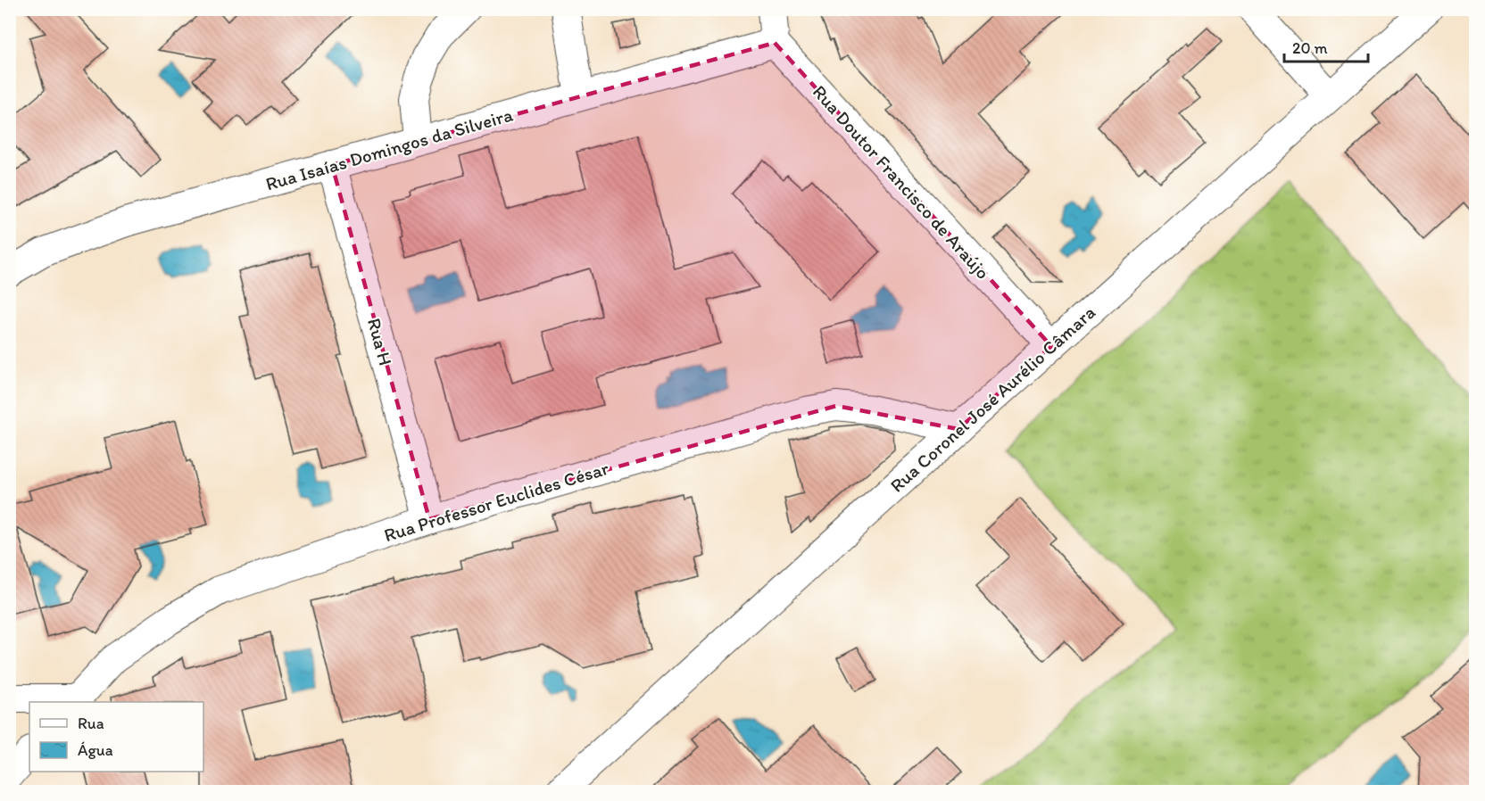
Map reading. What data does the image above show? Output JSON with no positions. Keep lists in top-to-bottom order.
{
  "streets": {
    "street": [
      "Rua Isaías Domingos da Silveira",
      "Rua Doutor Francisco de Araújo",
      "Rua H",
      "Rua Coronel José Aurélio Câmara",
      "Rua Professor Euclides César"
    ]
  },
  "crossings": [
    ["Rua Isaías Domingos da Silveira", "Rua Doutor Francisco de Araújo"],
    ["Rua Isaías Domingos da Silveira", "Rua H"],
    ["Rua Doutor Francisco de Araújo", "Rua Coronel José Aurélio Câmara"],
    ["Rua H", "Rua Professor Euclides César"],
    ["Rua Coronel José Aurélio Câmara", "Rua Professor Euclides César"]
  ],
  "legend": ["Rua", "Água"],
  "scale_bar": "20 m"
}
